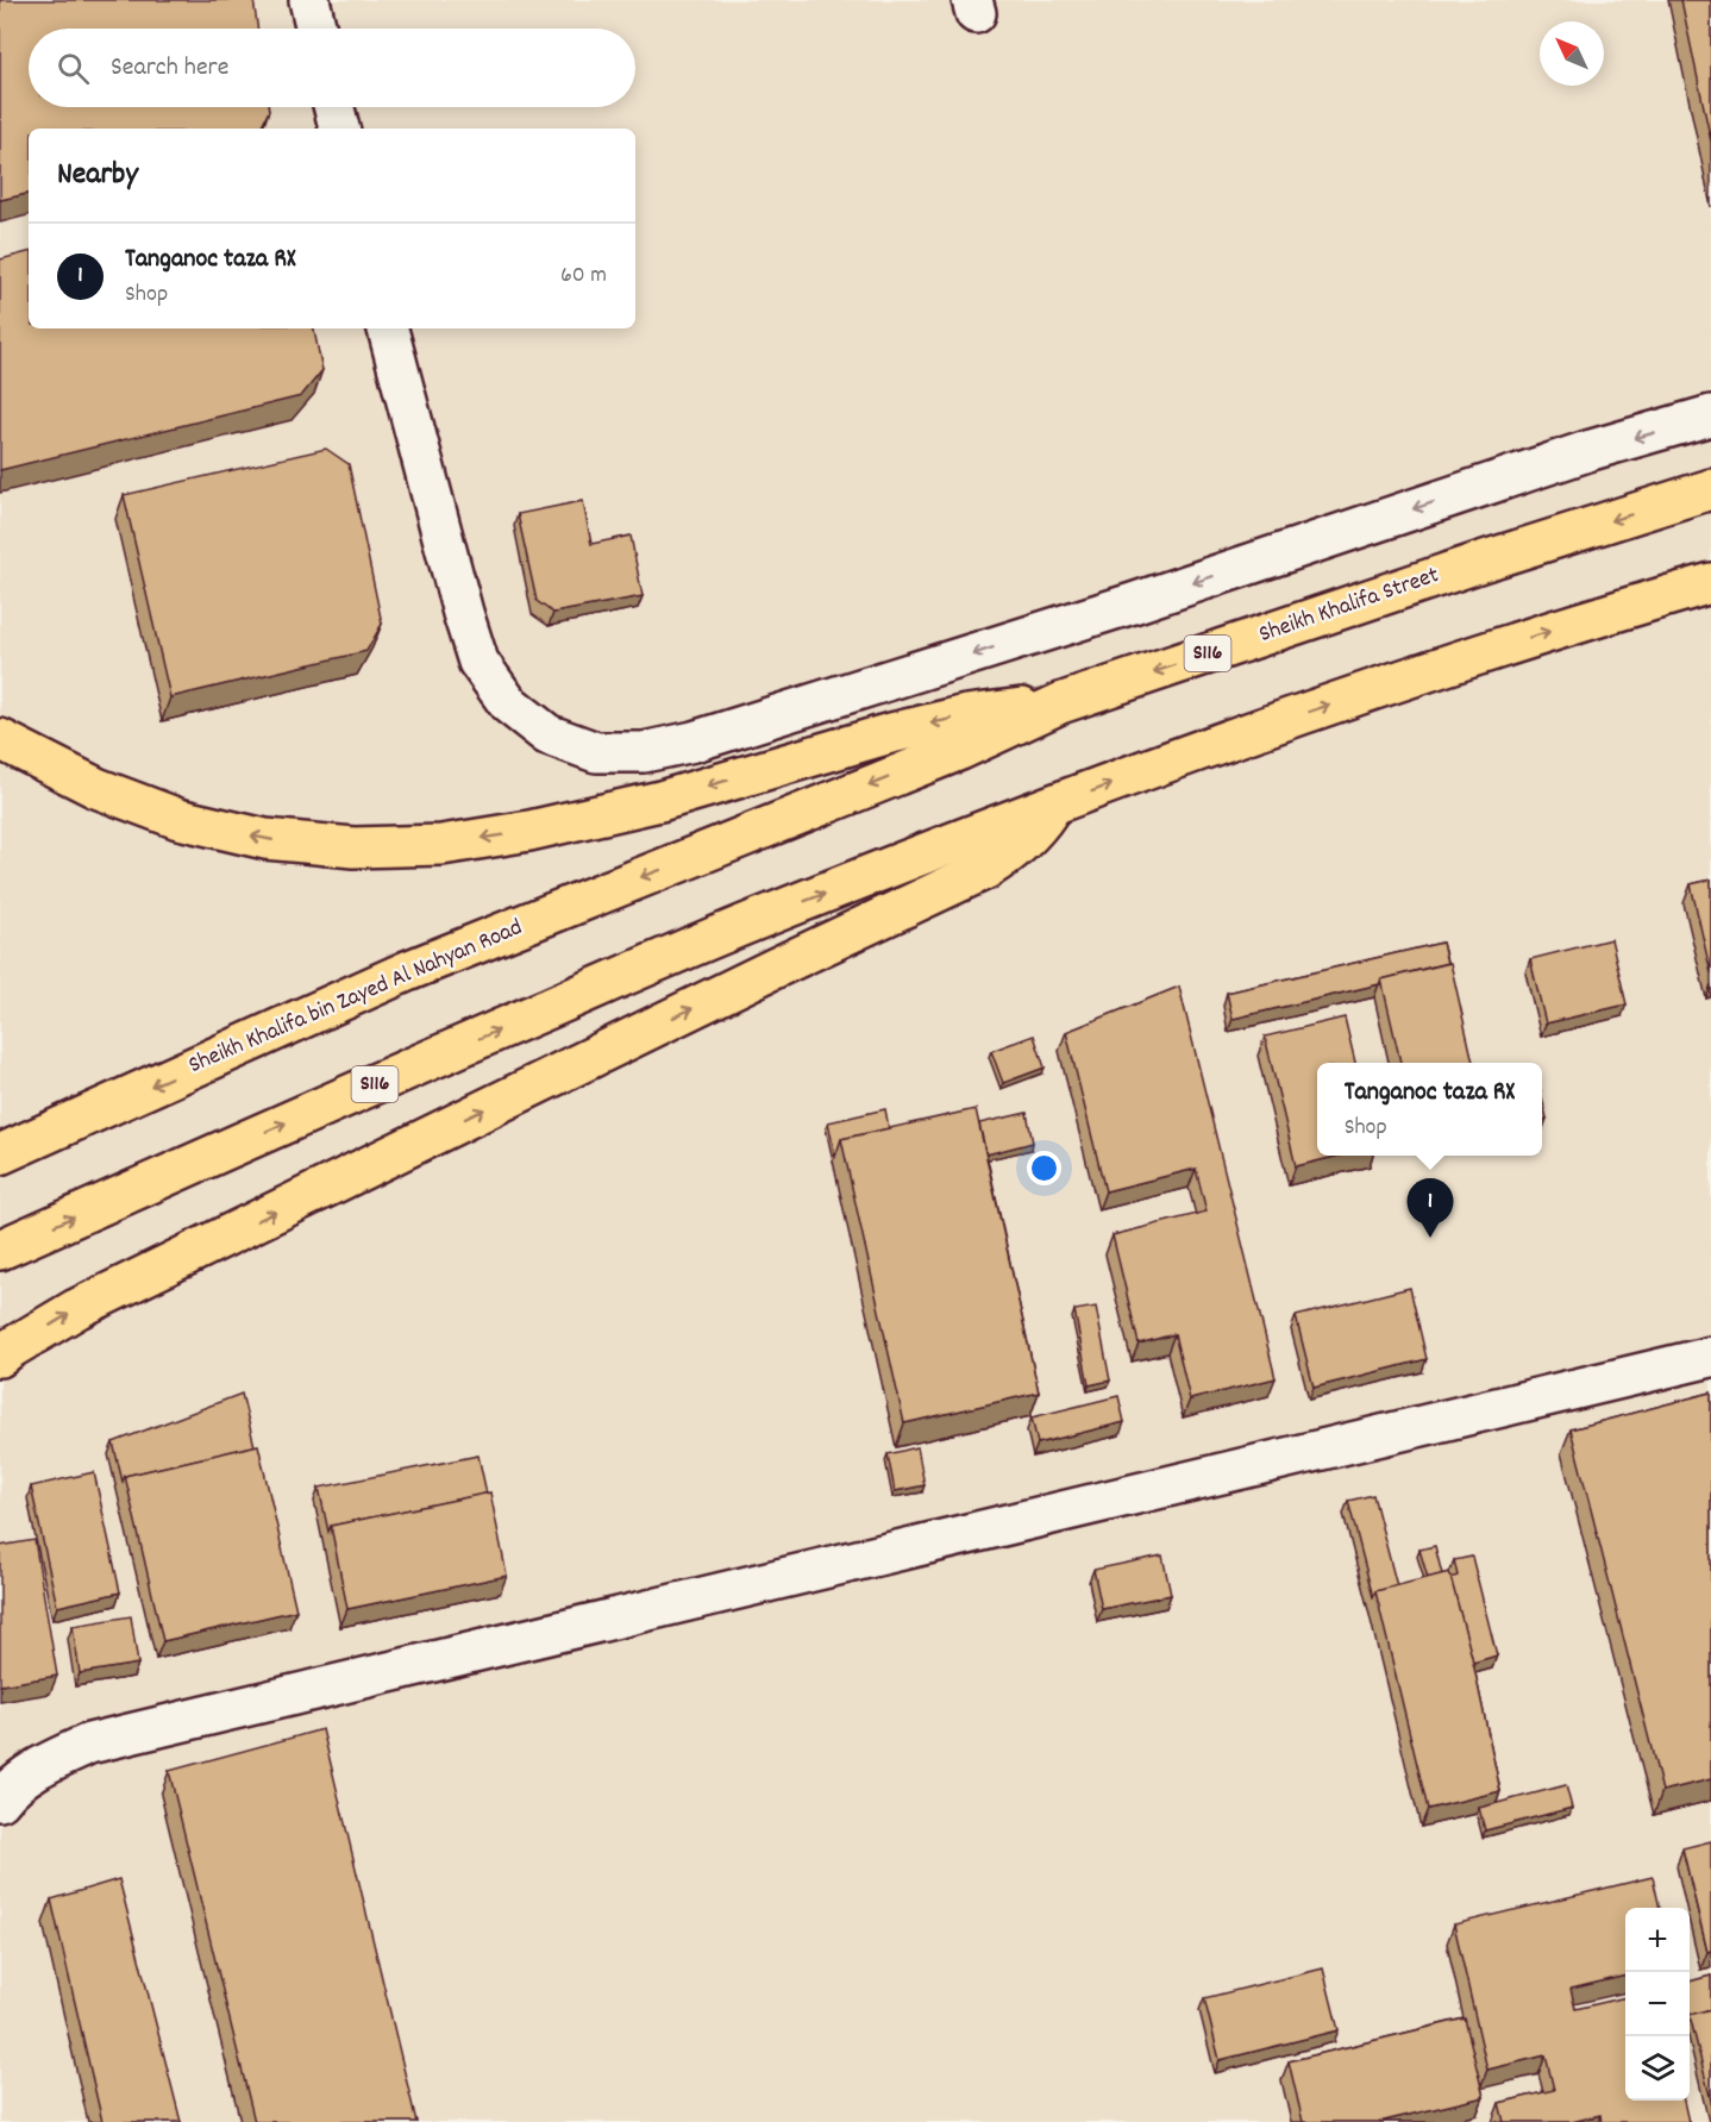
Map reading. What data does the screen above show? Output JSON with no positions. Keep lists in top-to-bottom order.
{
  "streets": {
    "highway": ["Sheikh Khalifa Street", "S116", "Sheikh Khalifa bin Zayed Al Nahyan Road"]
  },
  "crossings": [
    ["Sheikh Khalifa Street", "Sheikh Khalifa bin Zayed Al Nahyan Road"]
  ],
  "north": "top left",
  "page": {
    "search": "Search here",
    "heading": "Nearby",
    "list": [
      {
        "mark": "1",
        "name": "Tanganoc taza RX",
        "note": "Shop",
        "value": "60 m"
      }
    ],
    "popup": ["Tanganoc taza RX", "Shop"],
    "pins": "1",
    "map_buttons": ["+", "−"]
  }
}
